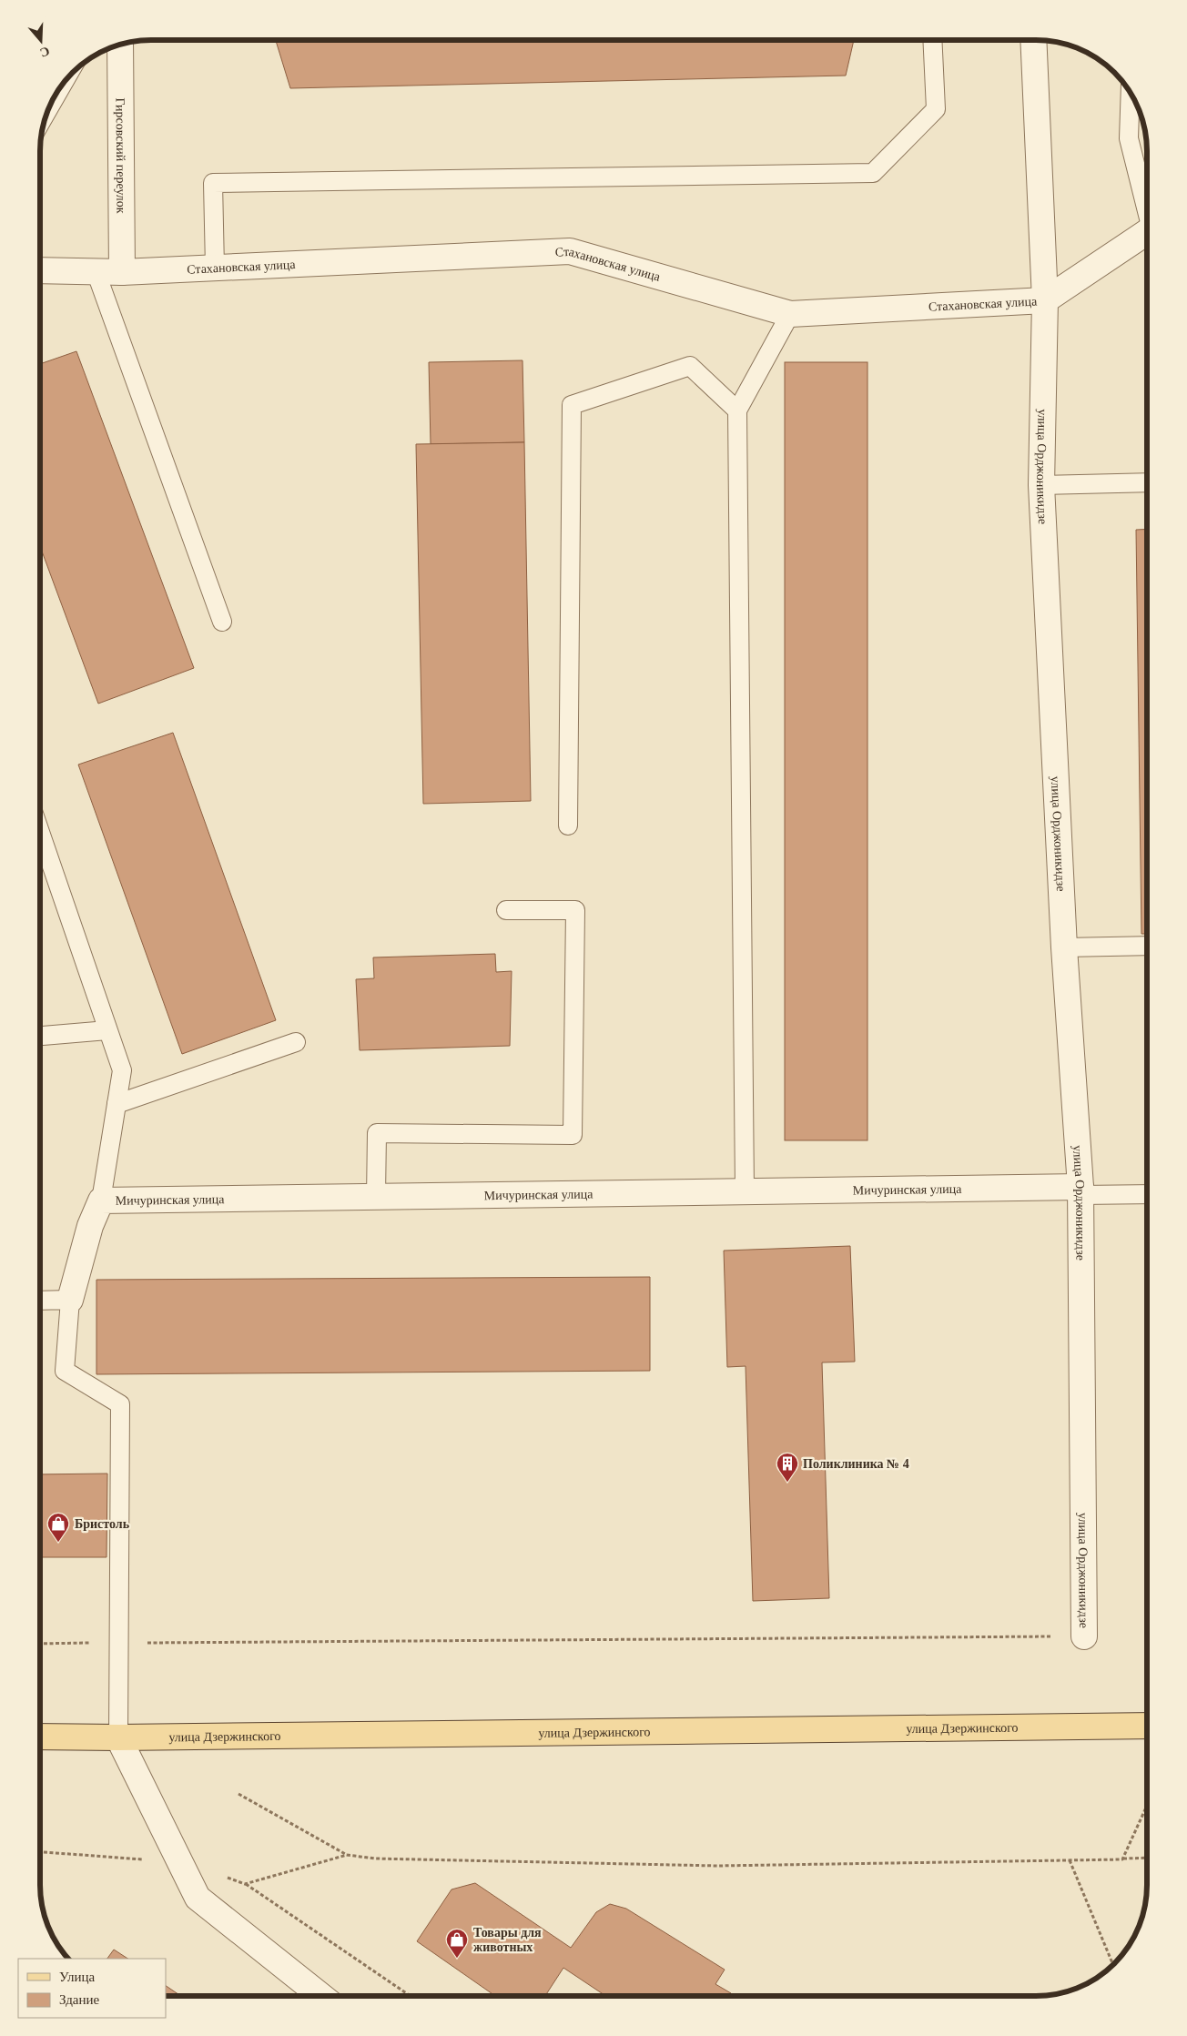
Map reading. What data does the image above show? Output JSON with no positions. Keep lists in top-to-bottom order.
{
  "streets": {
    "main road": ["улица Дзержинского"],
    "street": [
      "Гирсовский переулок",
      "Стахановская улица",
      "улица Орджоникидзе",
      "Мичуринская улица"
    ]
  },
  "crossings": [
    ["Гирсовский переулок", "Стахановская улица"],
    ["Стахановская улица", "улица Орджоникидзе"],
    ["улица Орджоникидзе", "Мичуринская улица"]
  ],
  "places": {
    "building": ["Поликлиника № 4"],
    "shop": ["Бристоль", "Товары для животных"]
  },
  "legend": ["Улица", "Здание"],
  "north": "bottom"
}
